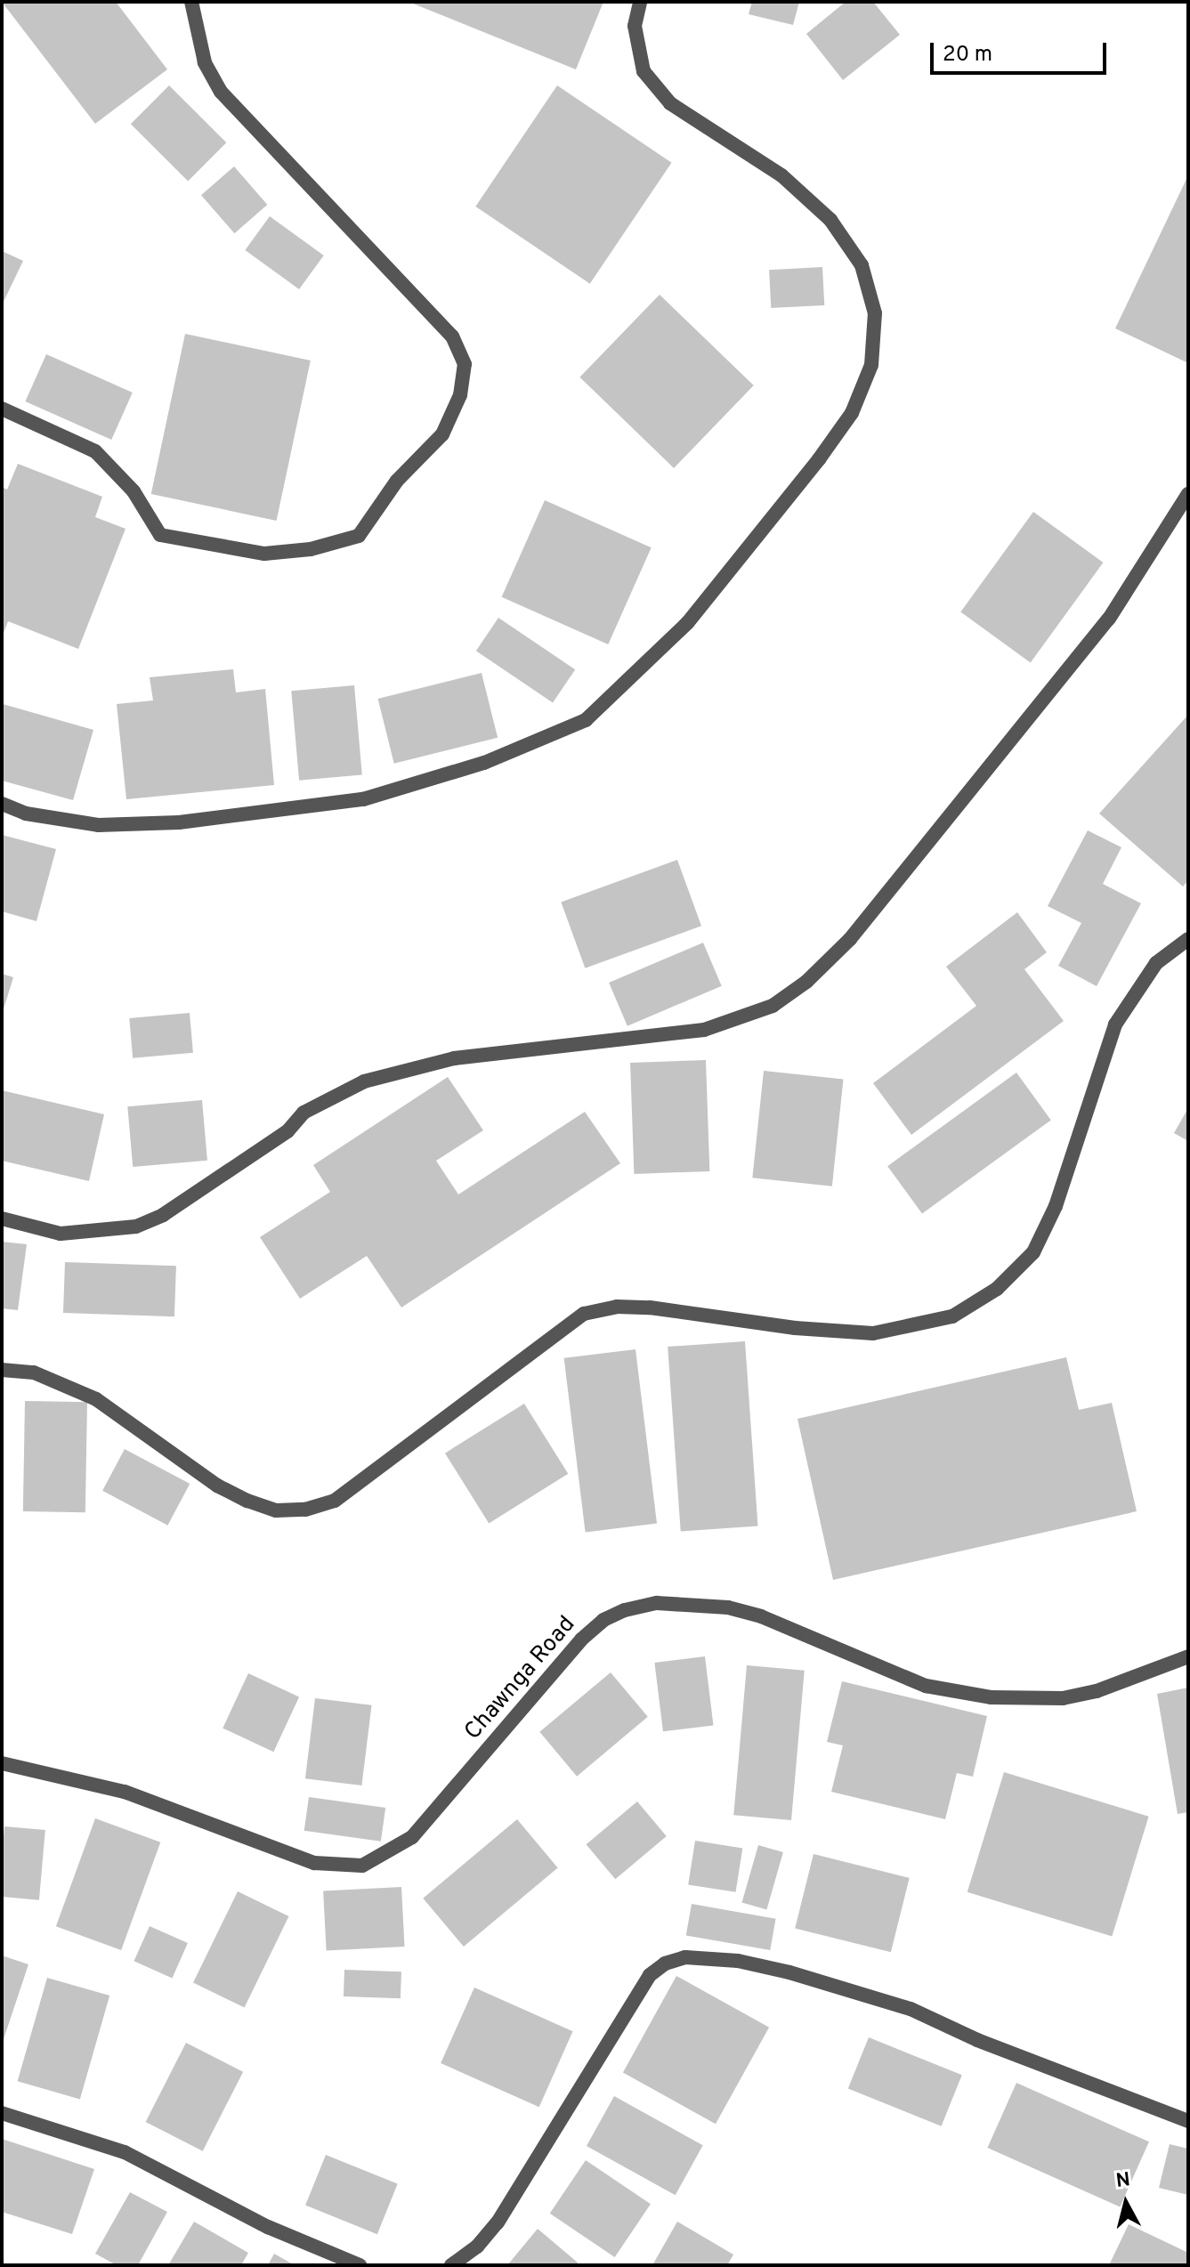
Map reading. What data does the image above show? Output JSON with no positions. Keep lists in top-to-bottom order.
{
  "streets": {
    "street": ["Chawnga Road"]
  },
  "scale_bar": "20 m",
  "north": "top"
}
